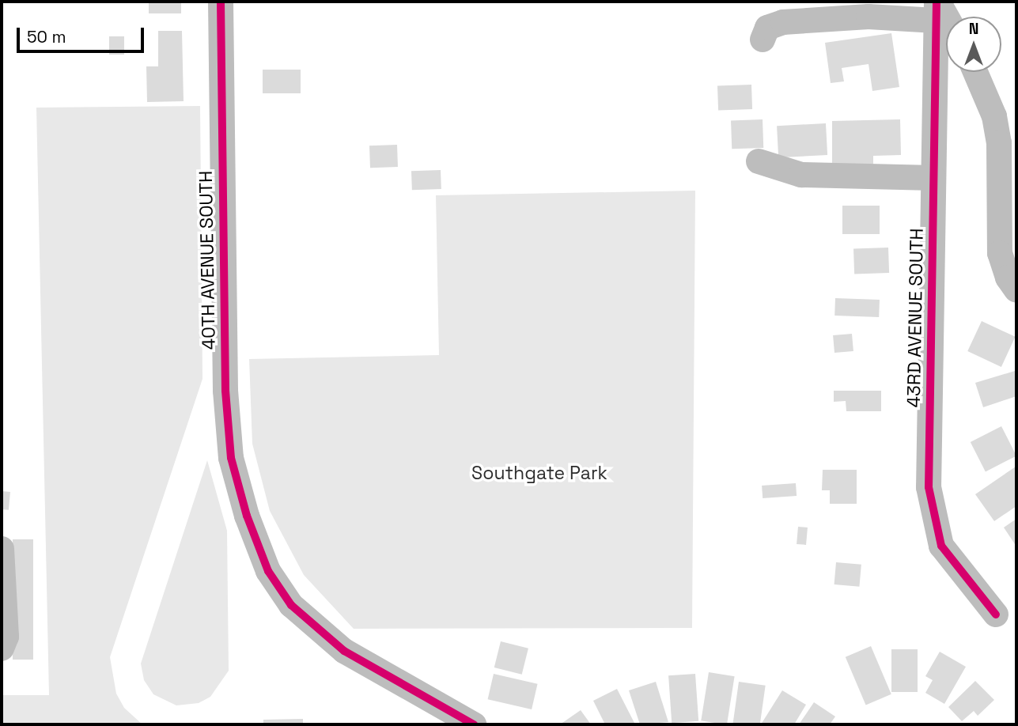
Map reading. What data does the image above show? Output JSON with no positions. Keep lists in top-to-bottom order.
{
  "streets": {
    "street": ["40TH AVENUE SOUTH", "43RD AVENUE SOUTH"]
  },
  "parks": ["Southgate Park"],
  "scale_bar": "50 m",
  "north": "top"
}
